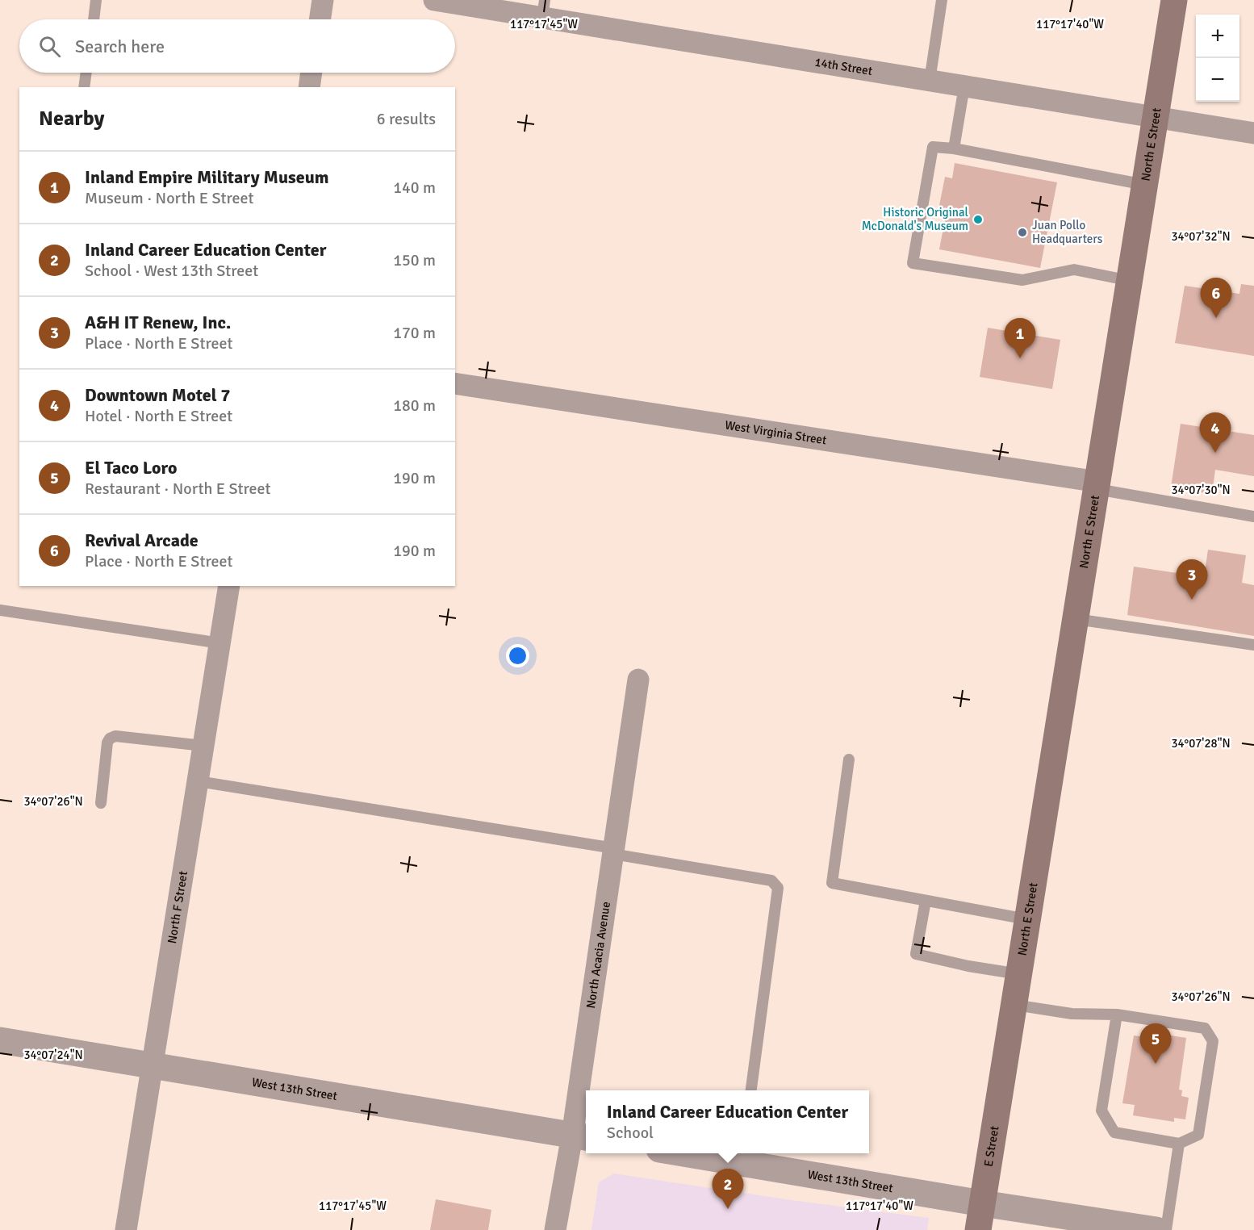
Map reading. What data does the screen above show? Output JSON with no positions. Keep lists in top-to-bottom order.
{
  "streets": {
    "main road": ["North E Street", "E Street"],
    "street": [
      "14th Street",
      "West Virginia Street",
      "North F Street",
      "North Acacia Avenue",
      "West 13th Street"
    ]
  },
  "crossings": [
    ["14th Street", "North E Street"],
    ["North E Street", "West Virginia Street"],
    ["North E Street", "E Street"],
    ["North F Street", "West 13th Street"],
    ["North Acacia Avenue", "West 13th Street"],
    ["West 13th Street", "E Street"]
  ],
  "places": ["Historic Original McDonald's Museum", "Juan Pollo Headquarters"],
  "page": {
    "map_buttons": ["+", "−"],
    "search": "Search here",
    "heading": ["Nearby", "6 results"],
    "list": [
      {
        "mark": "1",
        "name": "Inland Empire Military Museum",
        "note": "Museum · North E Street",
        "value": "140 m"
      },
      {
        "mark": "2",
        "name": "Inland Career Education Center",
        "note": "School · West 13th Street",
        "value": "150 m"
      },
      {
        "mark": "3",
        "name": "A&H IT Renew, Inc.",
        "note": "Place · North E Street",
        "value": "170 m"
      },
      {
        "mark": "4",
        "name": "Downtown Motel 7",
        "note": "Hotel · North E Street",
        "value": "180 m"
      },
      {
        "mark": "5",
        "name": "El Taco Loro",
        "note": "Restaurant · North E Street",
        "value": "190 m"
      },
      {
        "mark": "6",
        "name": "Revival Arcade",
        "note": "Place · North E Street",
        "value": "190 m"
      }
    ],
    "pins": [
      "6",
      "1",
      "4",
      "3",
      "5",
      "2"
    ],
    "popup": ["Inland Career Education Center", "School"]
  },
  "coordinates": [
    "117°17'45\"W",
    "117°17'40\"W",
    "34°07'32\"N",
    "34°07'30\"N",
    "34°07'28\"N",
    "34°07'26\"N",
    "34°07'24\"N"
  ]
}
